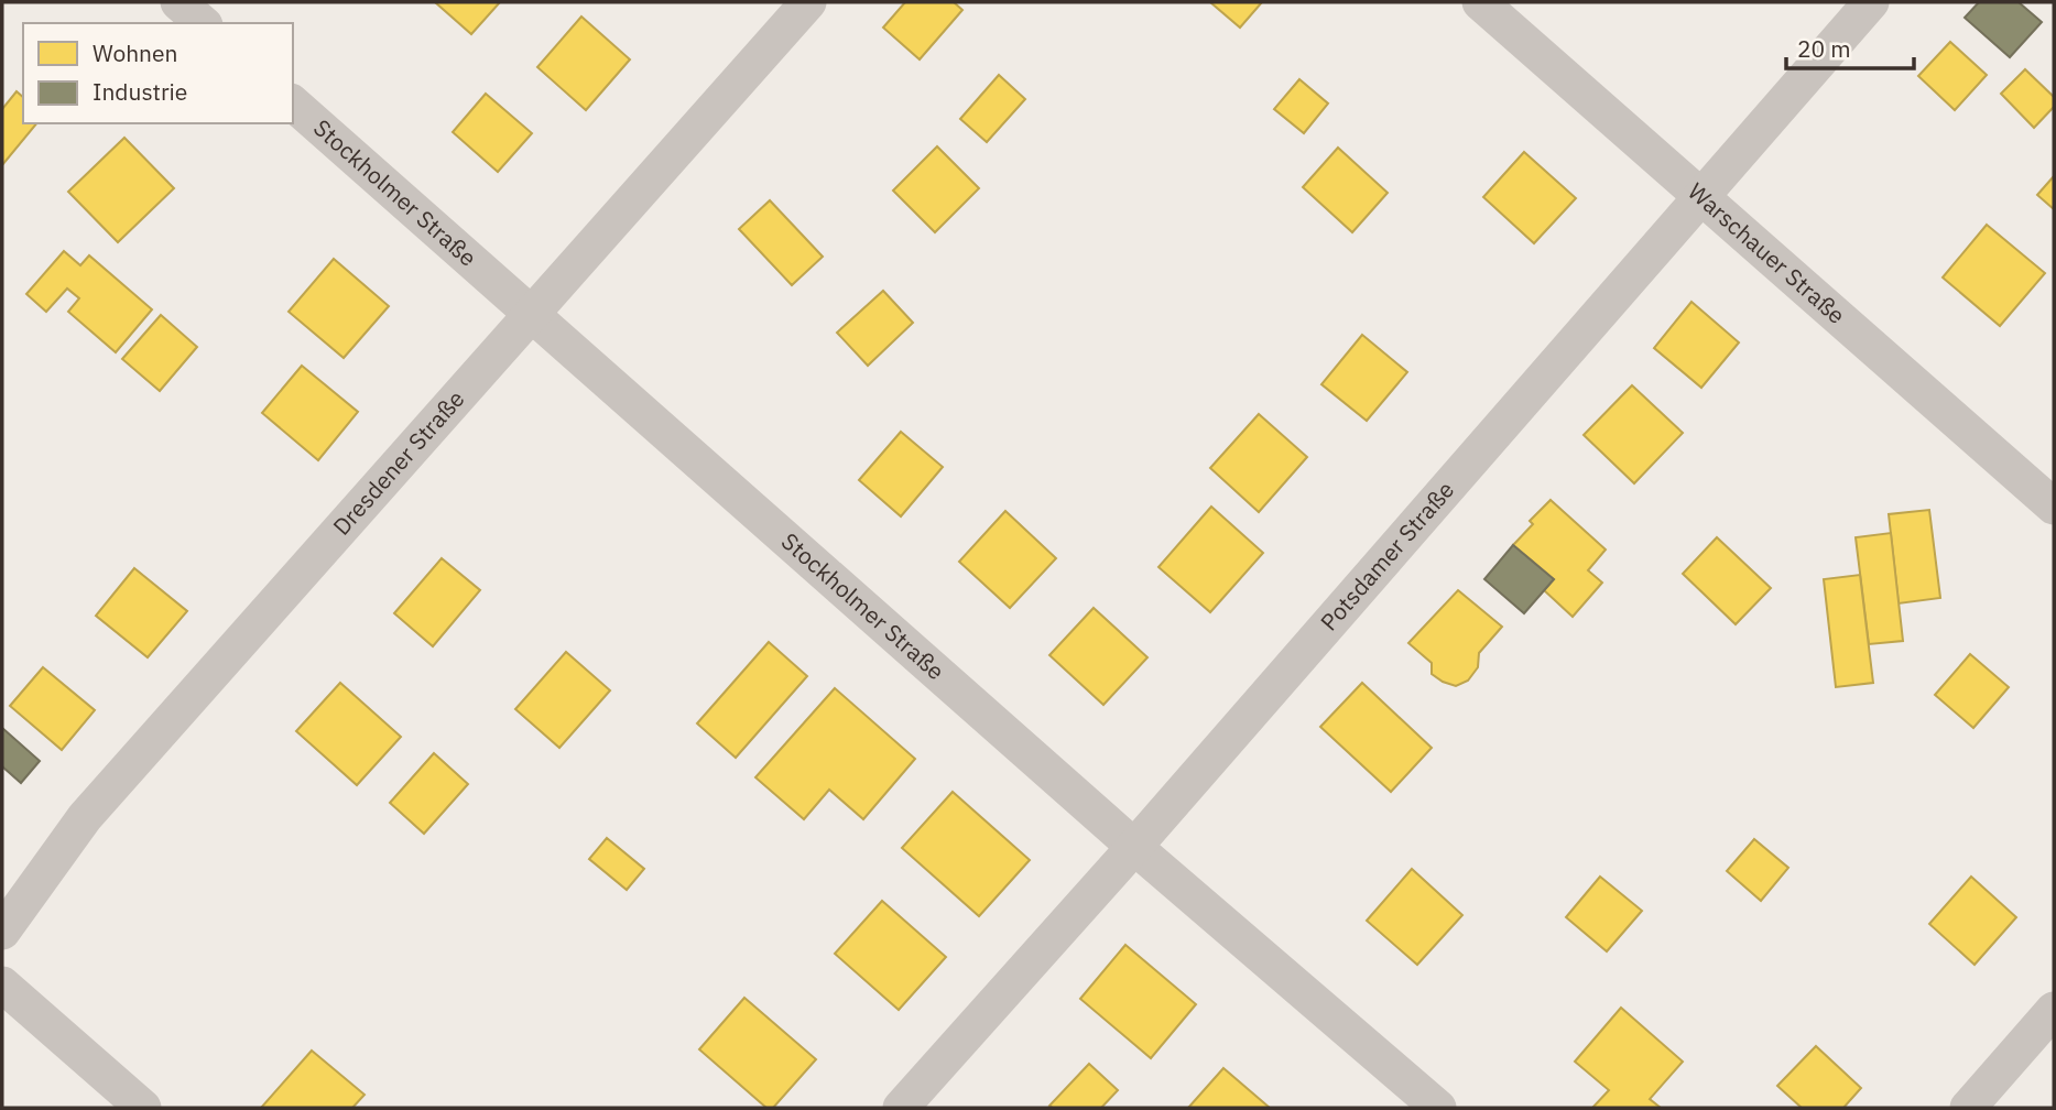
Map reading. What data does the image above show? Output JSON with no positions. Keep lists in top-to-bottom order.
{
  "streets": {
    "street": [
      "Stockholmer Straße",
      "Warschauer Straße",
      "Dresdener Straße",
      "Potsdamer Straße"
    ]
  },
  "crossings": [
    ["Stockholmer Straße", "Dresdener Straße"],
    ["Stockholmer Straße", "Potsdamer Straße"],
    ["Warschauer Straße", "Potsdamer Straße"]
  ],
  "legend": ["Wohnen", "Industrie"],
  "scale_bar": "20 m"
}
